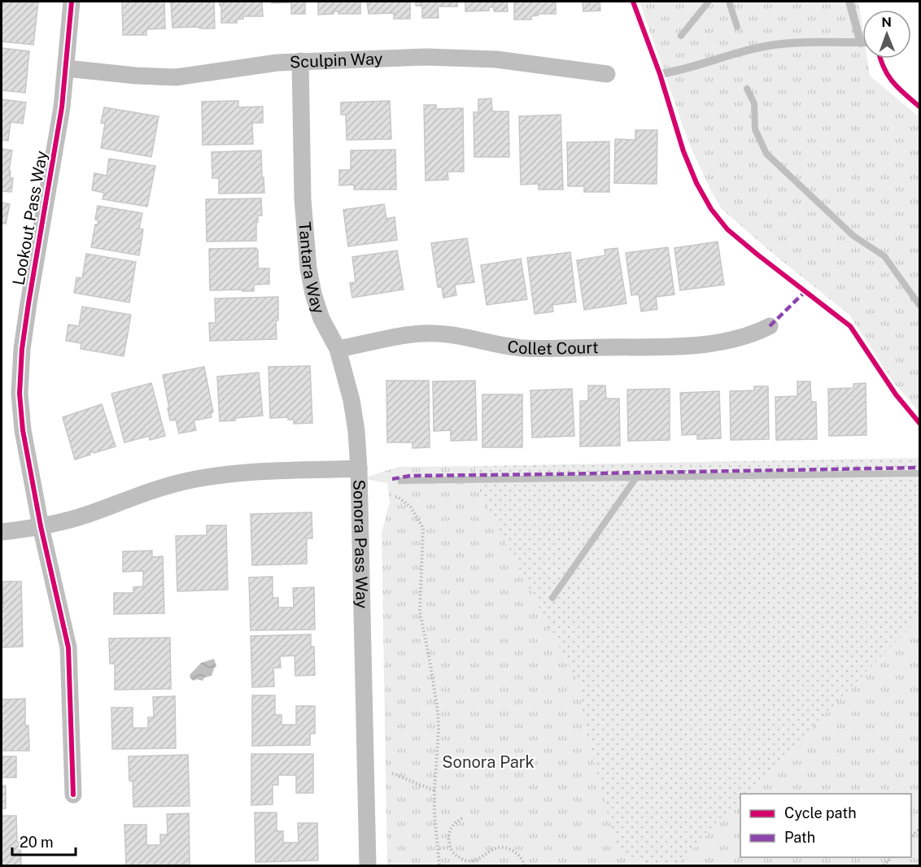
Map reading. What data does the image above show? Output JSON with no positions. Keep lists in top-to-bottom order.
{
  "streets": {
    "street": [
      "Sculpin Way",
      "Lookout Pass Way",
      "Tantara Way",
      "Collet Court",
      "Sonora Pass Way"
    ]
  },
  "crossings": [
    ["Sculpin Way", "Lookout Pass Way"],
    ["Sculpin Way", "Tantara Way"],
    ["Lookout Pass Way", "Sonora Pass Way"],
    ["Tantara Way", "Collet Court"],
    ["Tantara Way", "Sonora Pass Way"]
  ],
  "parks": ["Sonora Park"],
  "legend": ["Cycle path", "Path"],
  "scale_bar": "20 m",
  "north": "top"
}
